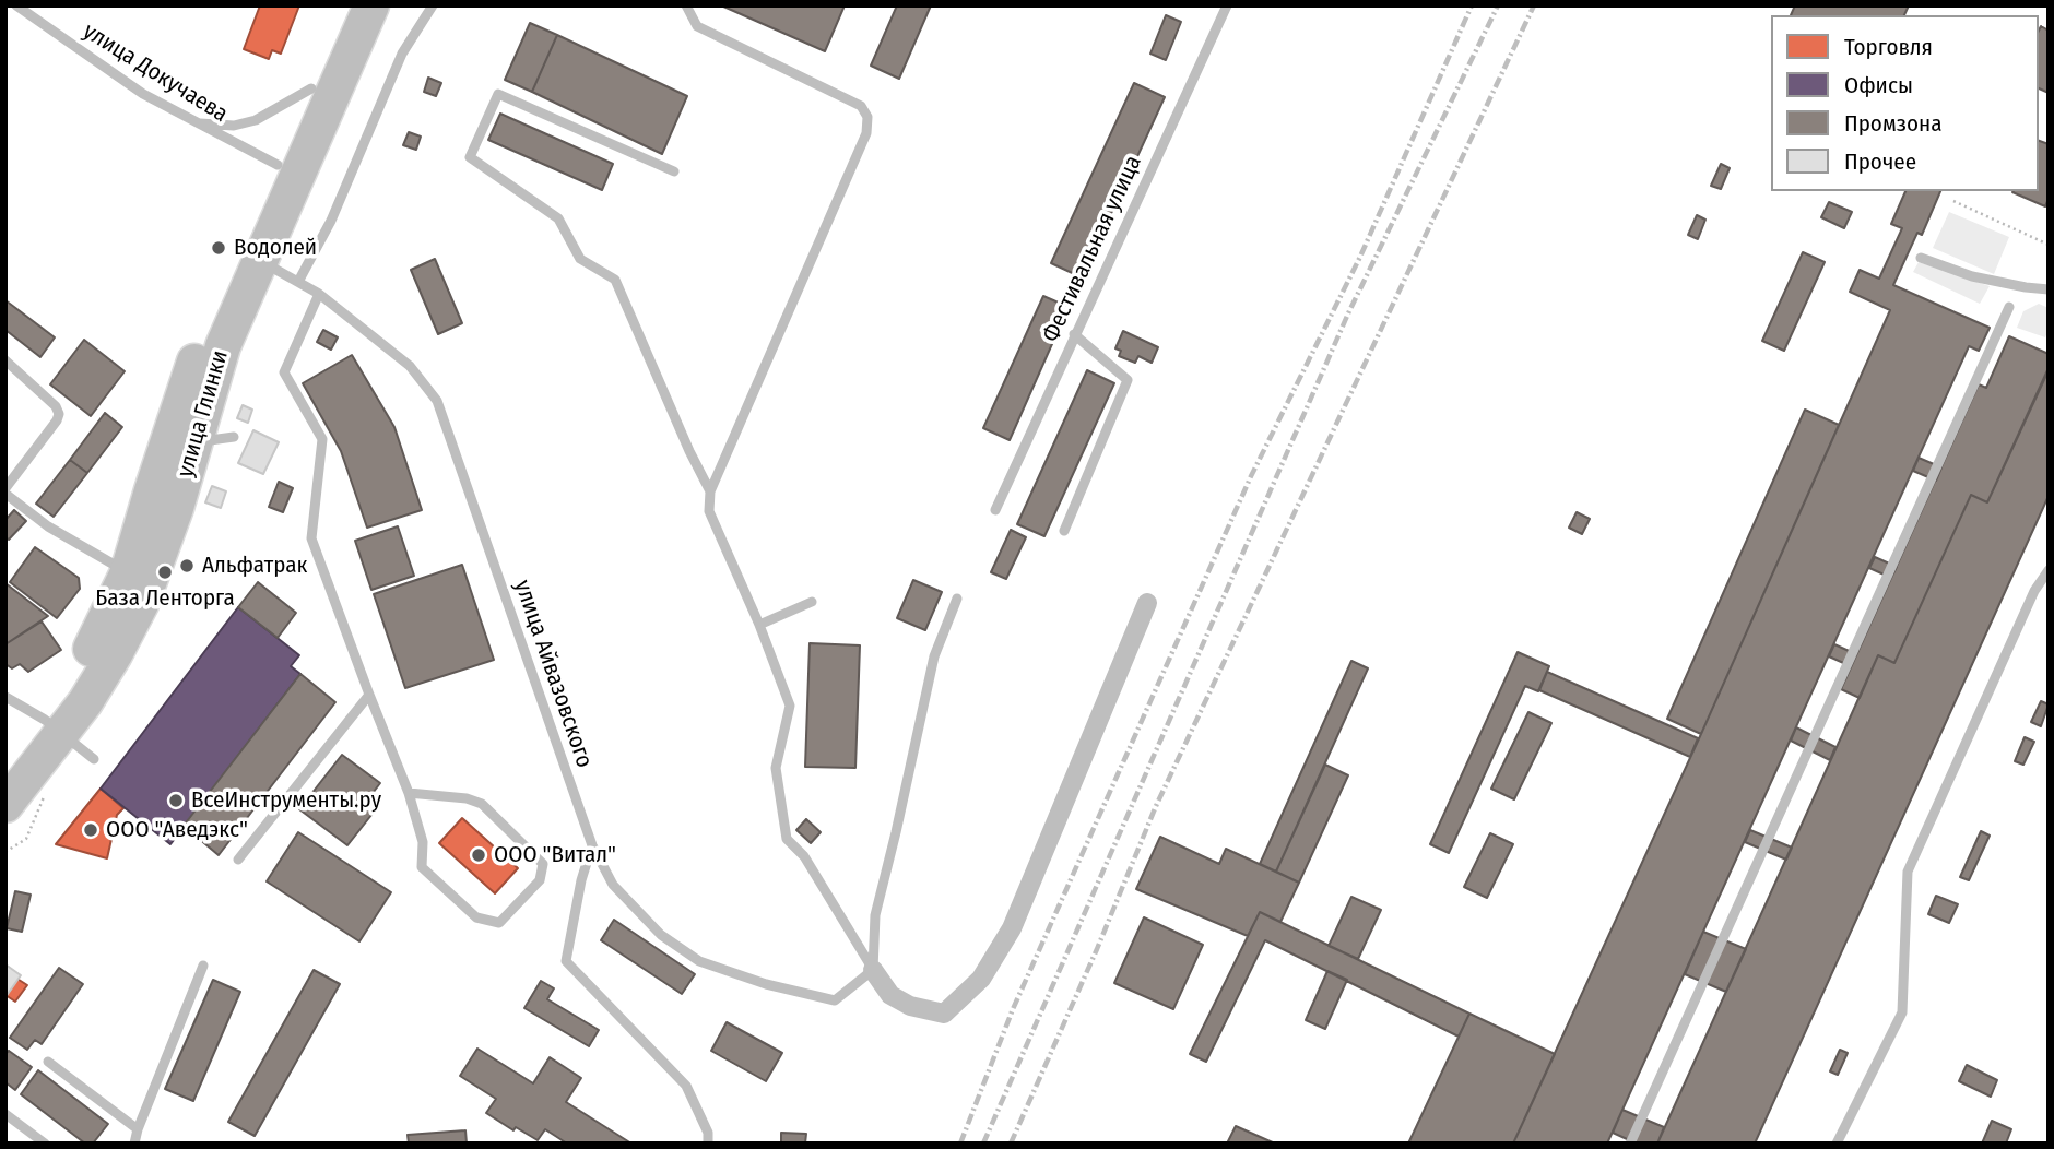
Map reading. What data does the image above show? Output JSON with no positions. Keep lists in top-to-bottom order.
{
  "streets": {
    "highway": ["улица Глинки"],
    "lane": ["улица Докучаева", "Фестивальная улица", "улица Айвазовского"]
  },
  "crossings": [
    ["улица Докучаева", "улица Глинки"],
    ["улица Глинки", "улица Айвазовского"]
  ],
  "places": [
    "Водолей",
    "Альфатрак",
    "База Ленторга",
    "ВсеИнструменты.ру",
    "ООО \"Аведэкс\"",
    "ООО \"Витал\""
  ],
  "legend": [
    "Торговля",
    "Офисы",
    "Промзона",
    "Прочее"
  ]
}
